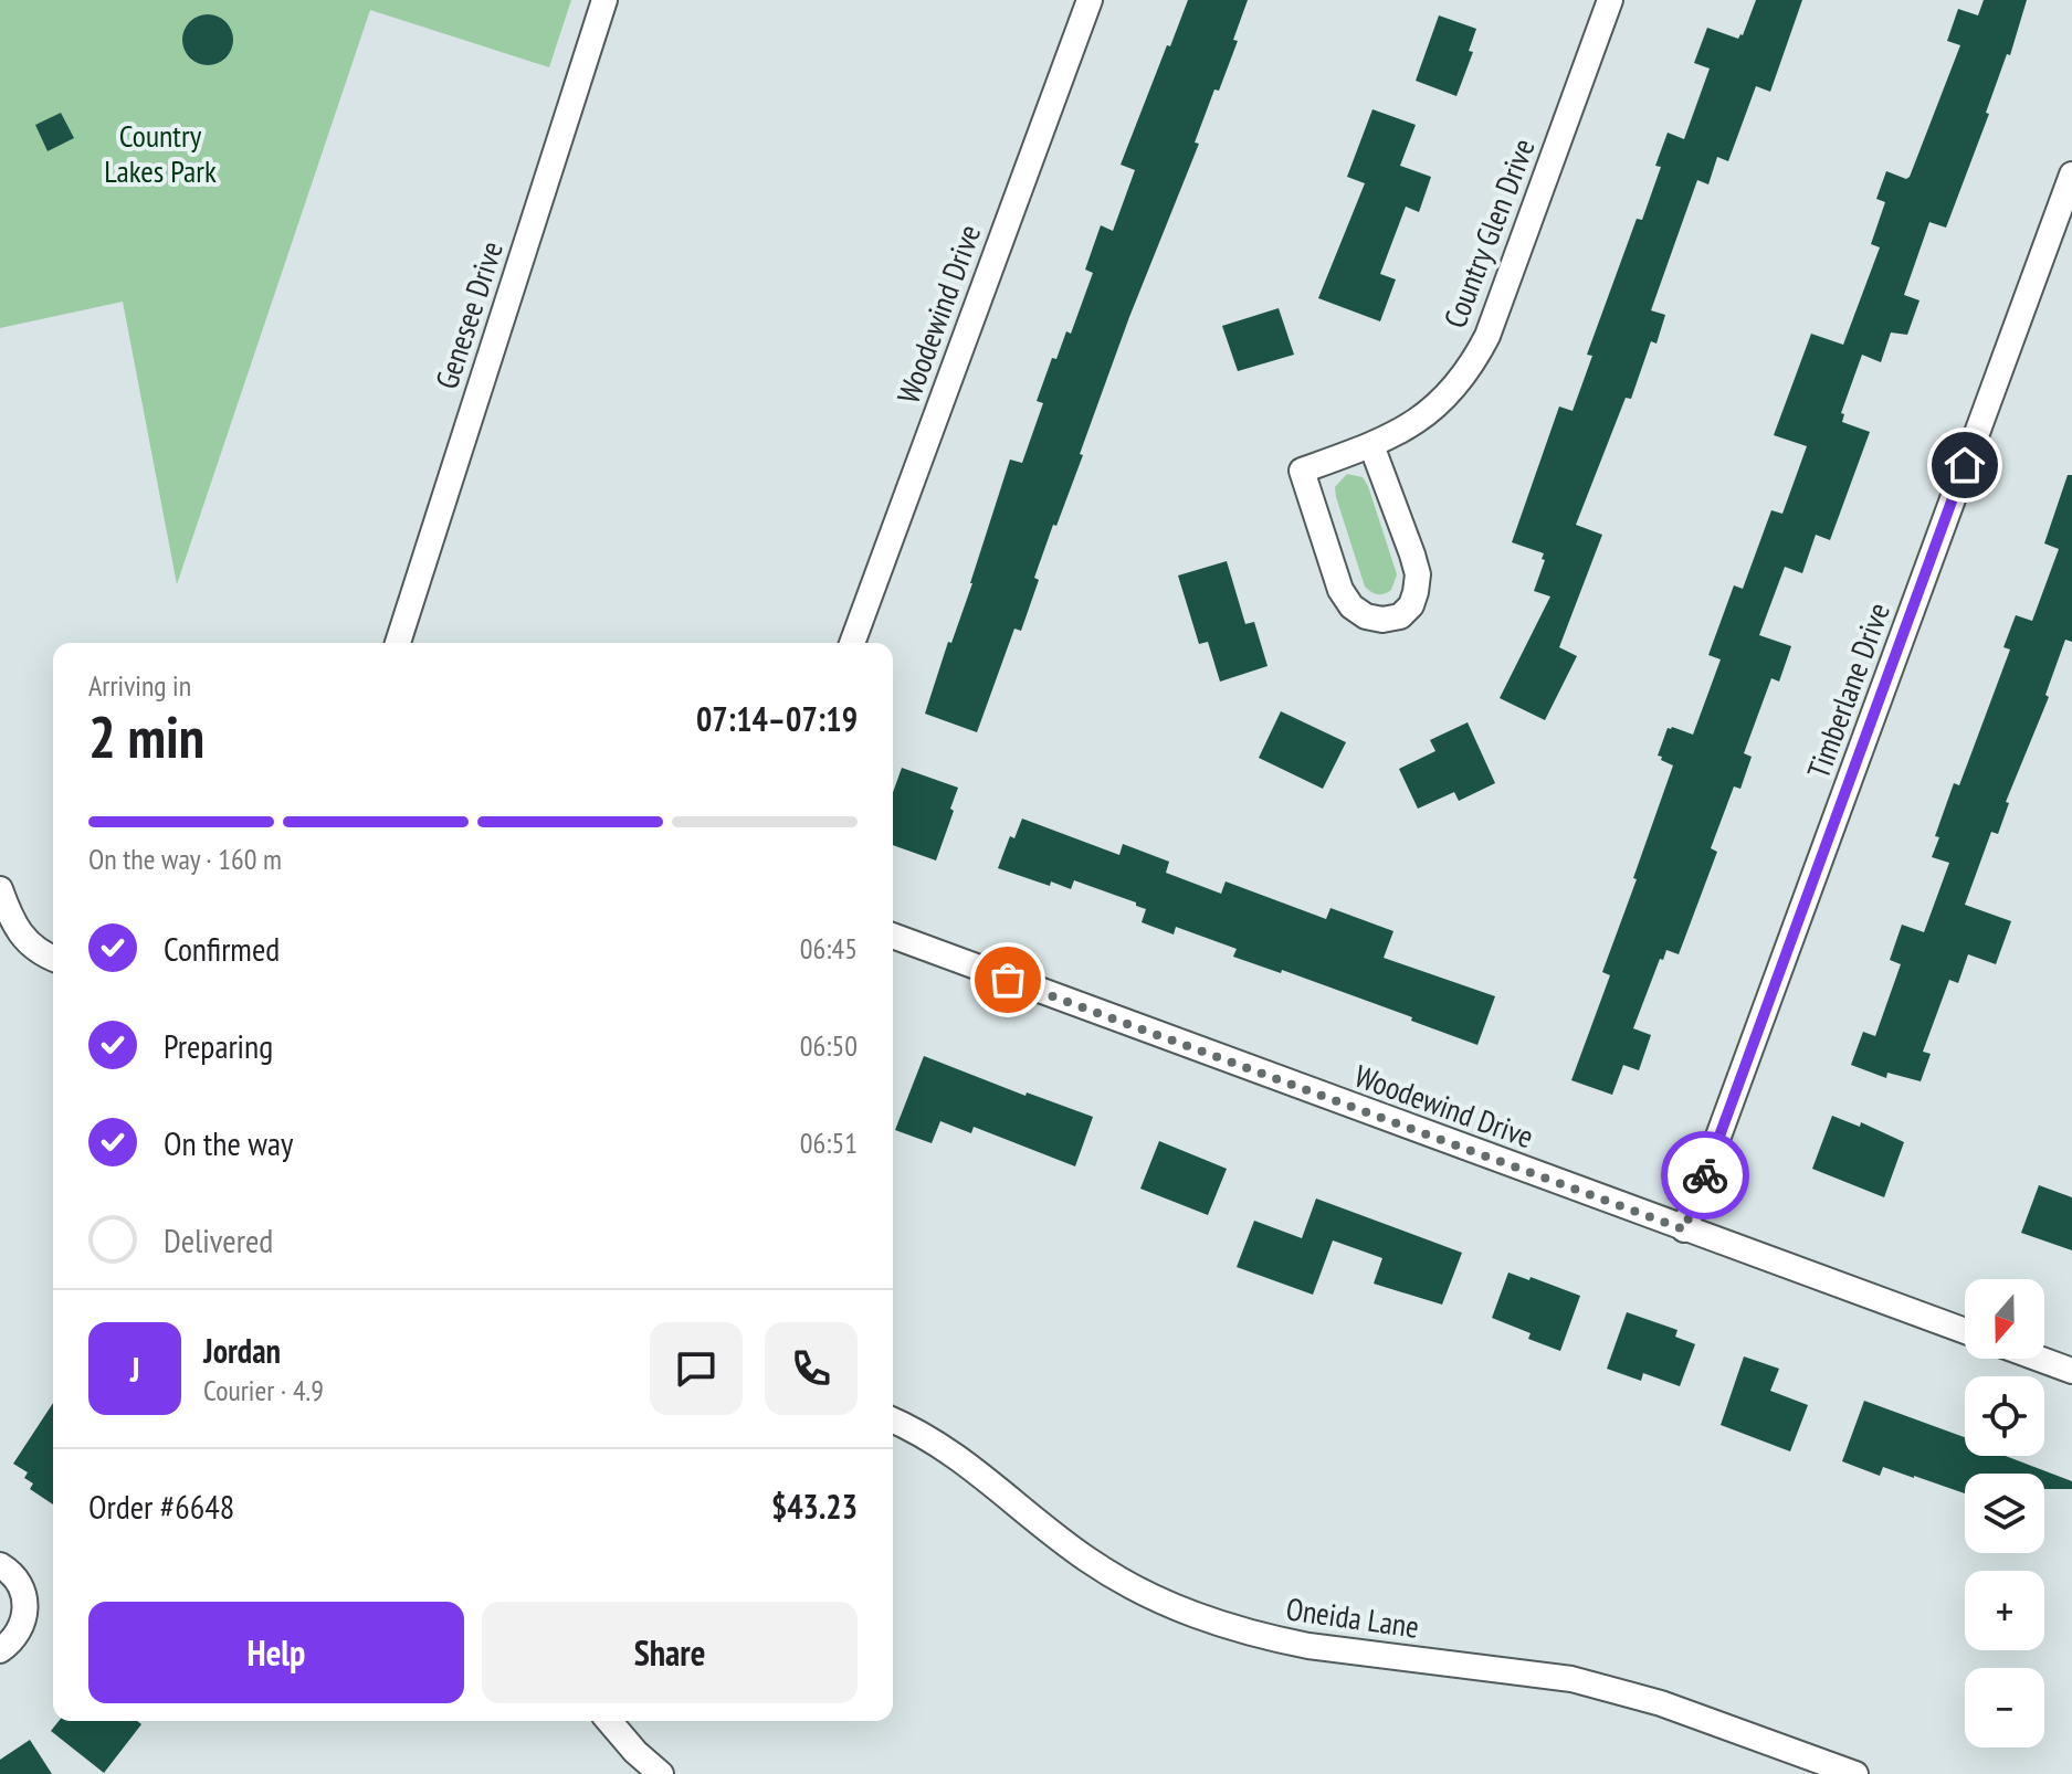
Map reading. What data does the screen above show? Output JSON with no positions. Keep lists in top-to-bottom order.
{
  "streets": {
    "street": [
      "Country Glen Drive",
      "Woodewind Drive",
      "Genesee Drive",
      "Timberlane Drive",
      "Oneida Lane"
    ]
  },
  "crossings": [
    ["Woodewind Drive", "Timberlane Drive"]
  ],
  "parks": ["Country Lakes Park"],
  "north": "bottom",
  "page": {
    "heading": ["2 min", "Arriving in", "07:14–07:19"],
    "panel": [
      "Jordan",
      "Courier · 4.9",
      "Order #6648",
      "$43.23"
    ],
    "bar": "On the way · 160 m",
    "list": [
      ["Confirmed", "06:45"],
      ["Preparing", "06:50"],
      ["On the way", "06:51"],
      "Delivered"
    ],
    "map_buttons": ["+", "−"],
    "round": "J",
    "buttons": ["Help", "Share"]
  }
}
